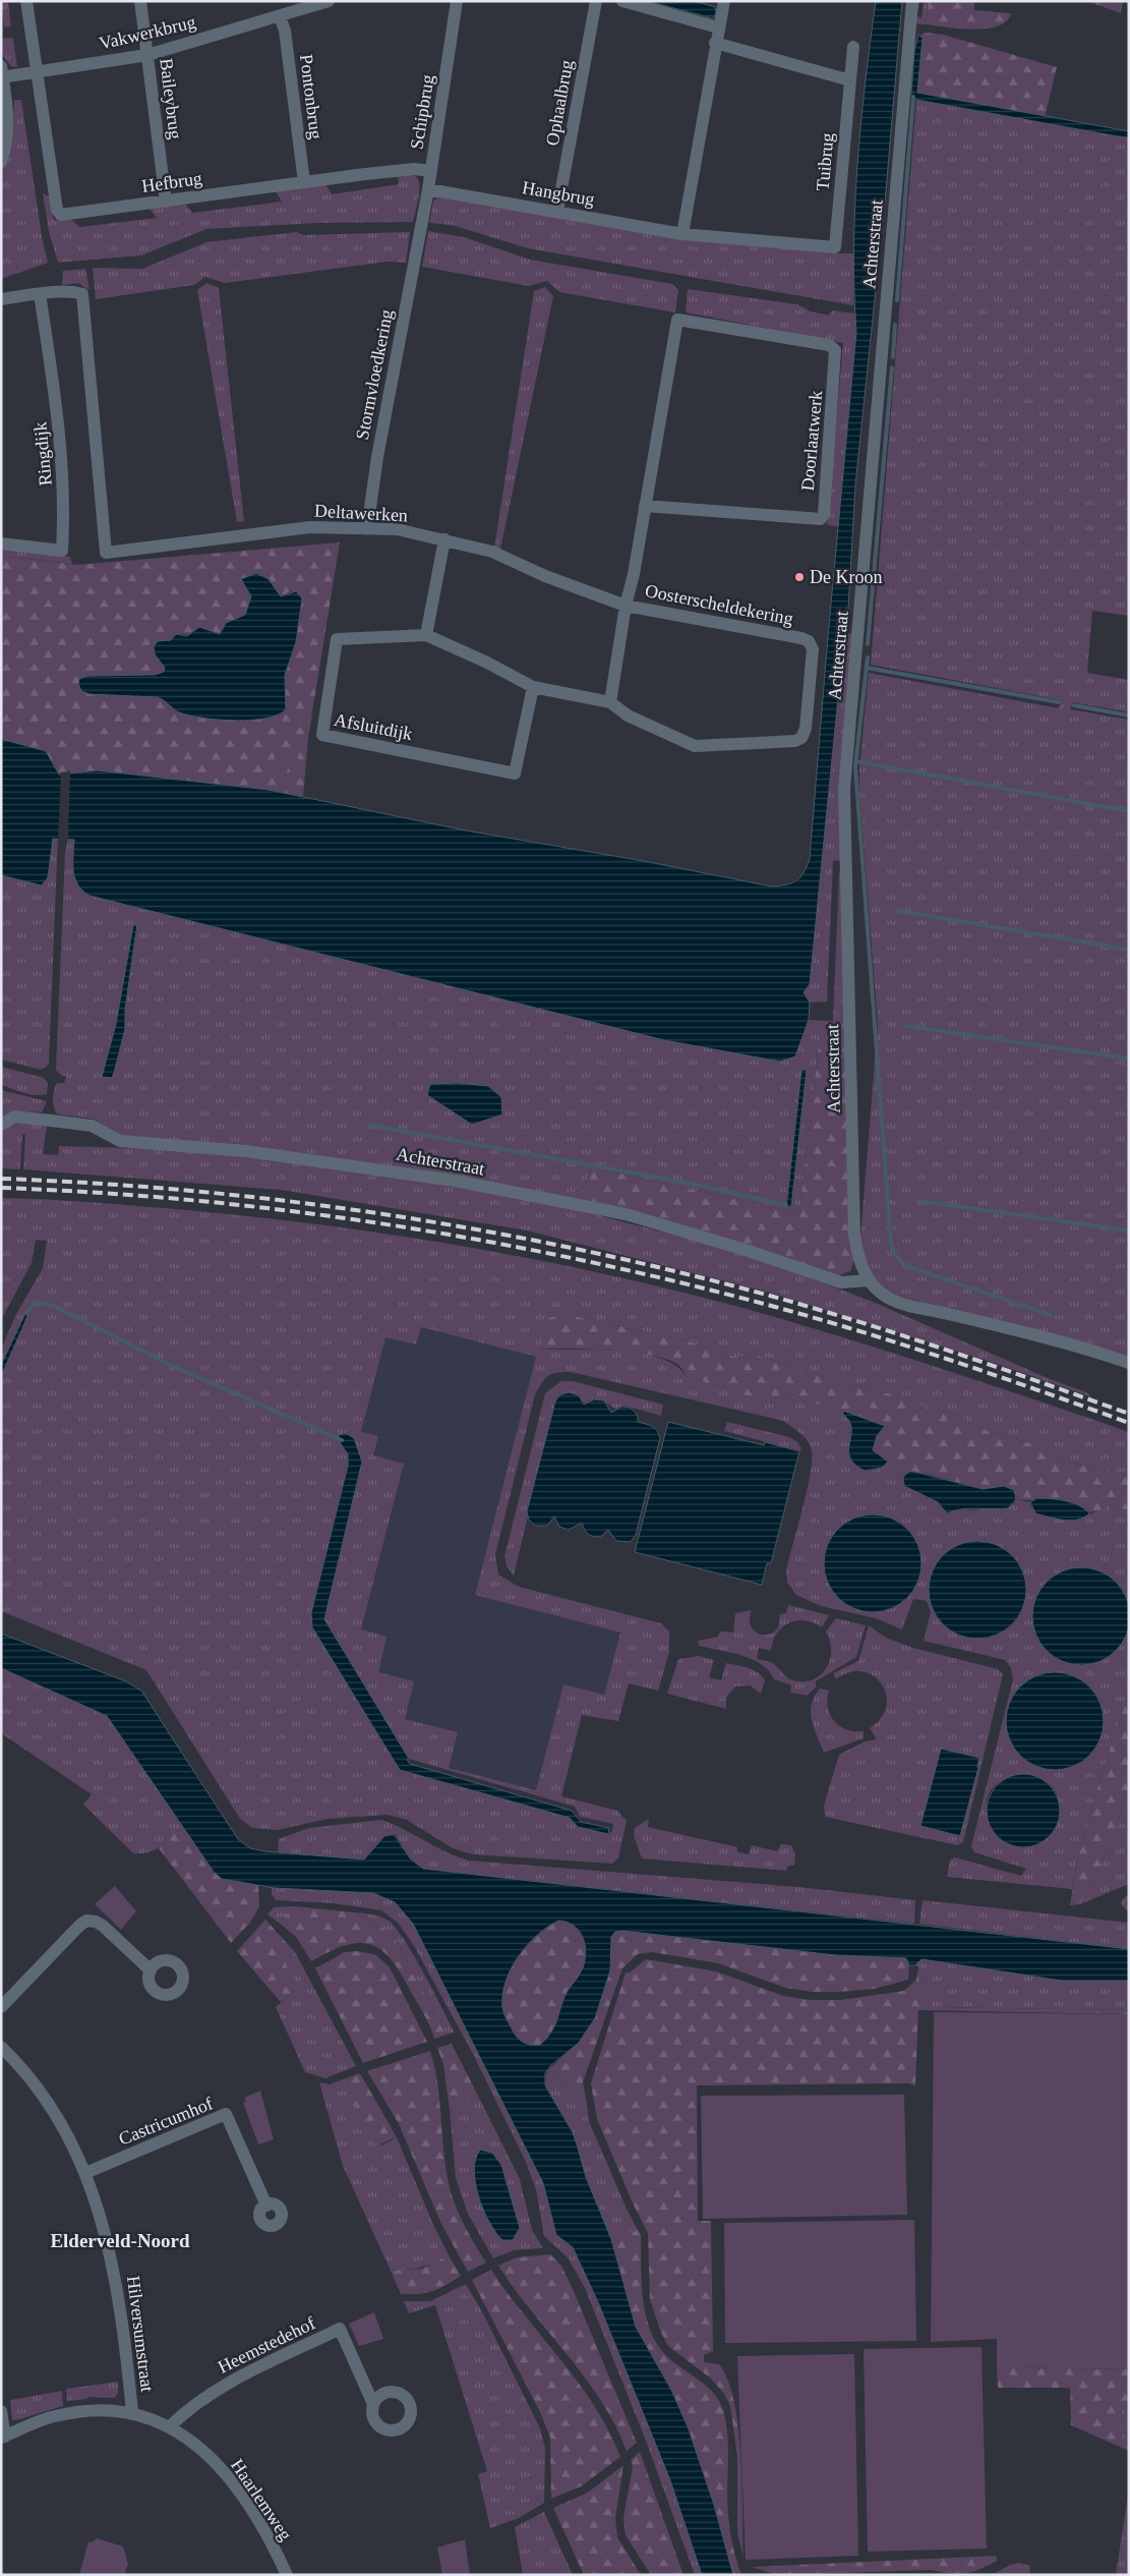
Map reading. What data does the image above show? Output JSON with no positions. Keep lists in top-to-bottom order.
{
  "streets": {
    "street": [
      "Vakwerkbrug",
      "Pontonbrug",
      "Baileybrug",
      "Ophaalbrug",
      "Schipbrug",
      "Tuibrug",
      "Hefbrug",
      "Hangbrug",
      "Achterstraat",
      "Stormvloedkering",
      "Doorlaatwerk",
      "Ringdijk",
      "Deltawerken",
      "Oosterscheldekering",
      "Afsluitdijk",
      "Castricumhof",
      "Hilversumstraat",
      "Heemstedehof",
      "Haarlemweg"
    ]
  },
  "crossings": [
    ["Vakwerkbrug", "Pontonbrug"],
    ["Vakwerkbrug", "Baileybrug"],
    ["Vakwerkbrug", "Hefbrug"],
    ["Pontonbrug", "Hefbrug"],
    ["Baileybrug", "Hefbrug"],
    ["Ophaalbrug", "Hangbrug"],
    ["Schipbrug", "Hefbrug"],
    ["Schipbrug", "Hangbrug"],
    ["Schipbrug", "Stormvloedkering"],
    ["Tuibrug", "Hangbrug"],
    ["Stormvloedkering", "Deltawerken"],
    ["Ringdijk", "Deltawerken"],
    ["Deltawerken", "Oosterscheldekering"],
    ["Oosterscheldekering", "Afsluitdijk"],
    ["Castricumhof", "Hilversumstraat"],
    ["Hilversumstraat", "Haarlemweg"],
    ["Heemstedehof", "Haarlemweg"]
  ],
  "districts": ["Elderveld-Noord"],
  "places": ["De Kroon"]
}
